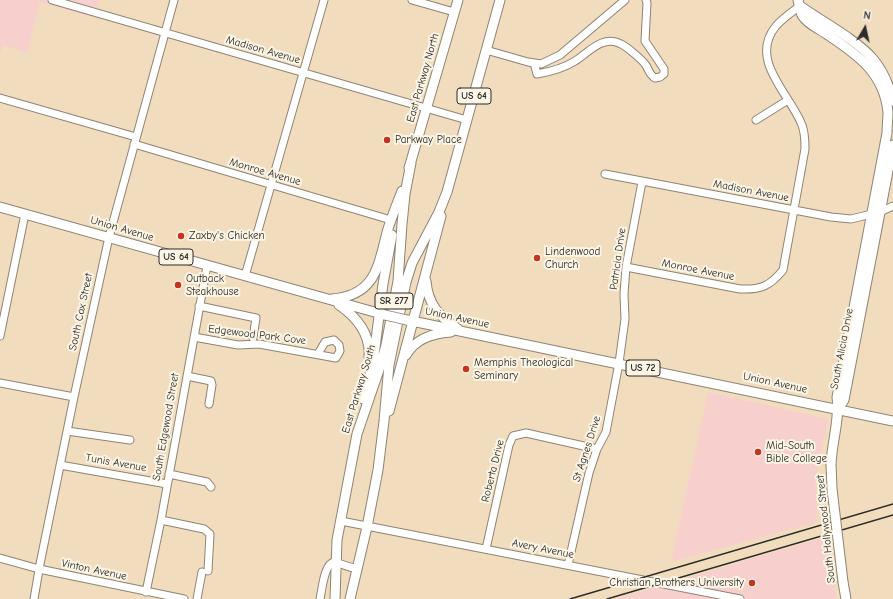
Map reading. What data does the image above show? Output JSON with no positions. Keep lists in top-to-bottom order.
{
  "streets": {
    "main road": [
      "East Parkway North",
      "US 64",
      "Union Avenue",
      "SR 277",
      "South Alicia Drive",
      "US 72",
      "East Parkway South",
      "South Hollywood Street"
    ],
    "street": [
      "Madison Avenue",
      "Monroe Avenue",
      "Patricia Drive",
      "South Cox Street",
      "Edgewood Park Cove",
      "South Edgewood Street",
      "St Agnes Drive",
      "Tunis Avenue",
      "Roberta Drive",
      "Avery Avenue",
      "Vinton Avenue"
    ]
  },
  "crossings": [
    ["Madison Avenue", "East Parkway North"],
    ["Madison Avenue", "US 64"],
    ["Madison Avenue", "Monroe Avenue"],
    ["Madison Avenue", "Patricia Drive"],
    ["Madison Avenue", "South Cox Street"],
    ["Madison Avenue", "South Alicia Drive"],
    ["East Parkway North", "US 64"],
    ["East Parkway North", "East Parkway South"],
    ["US 64", "Monroe Avenue"],
    ["US 64", "Union Avenue"],
    ["US 64", "East Parkway South"],
    ["Monroe Avenue", "Patricia Drive"],
    ["Monroe Avenue", "South Cox Street"],
    ["Union Avenue", "Patricia Drive"],
    ["Union Avenue", "South Cox Street"],
    ["Union Avenue", "South Alicia Drive"],
    ["Union Avenue", "South Edgewood Street"],
    ["Union Avenue", "St Agnes Drive"],
    ["Union Avenue", "South Hollywood Street"],
    ["Patricia Drive", "St Agnes Drive"],
    ["South Cox Street", "Tunis Avenue"],
    ["South Cox Street", "Vinton Avenue"],
    ["Edgewood Park Cove", "South Edgewood Street"],
    ["South Alicia Drive", "South Hollywood Street"],
    ["East Parkway South", "Avery Avenue"],
    ["South Edgewood Street", "Tunis Avenue"],
    ["South Edgewood Street", "Vinton Avenue"],
    ["St Agnes Drive", "Roberta Drive"],
    ["St Agnes Drive", "Avery Avenue"],
    ["Roberta Drive", "Avery Avenue"]
  ],
  "places": [
    "Parkway Place",
    "Zaxby's Chicken",
    "Lindenwood Church",
    "Outback Steakhouse",
    "Memphis Theological Seminary",
    "Mid-South Bible College",
    "Christian Brothers University"
  ],
  "north": "top"
}
